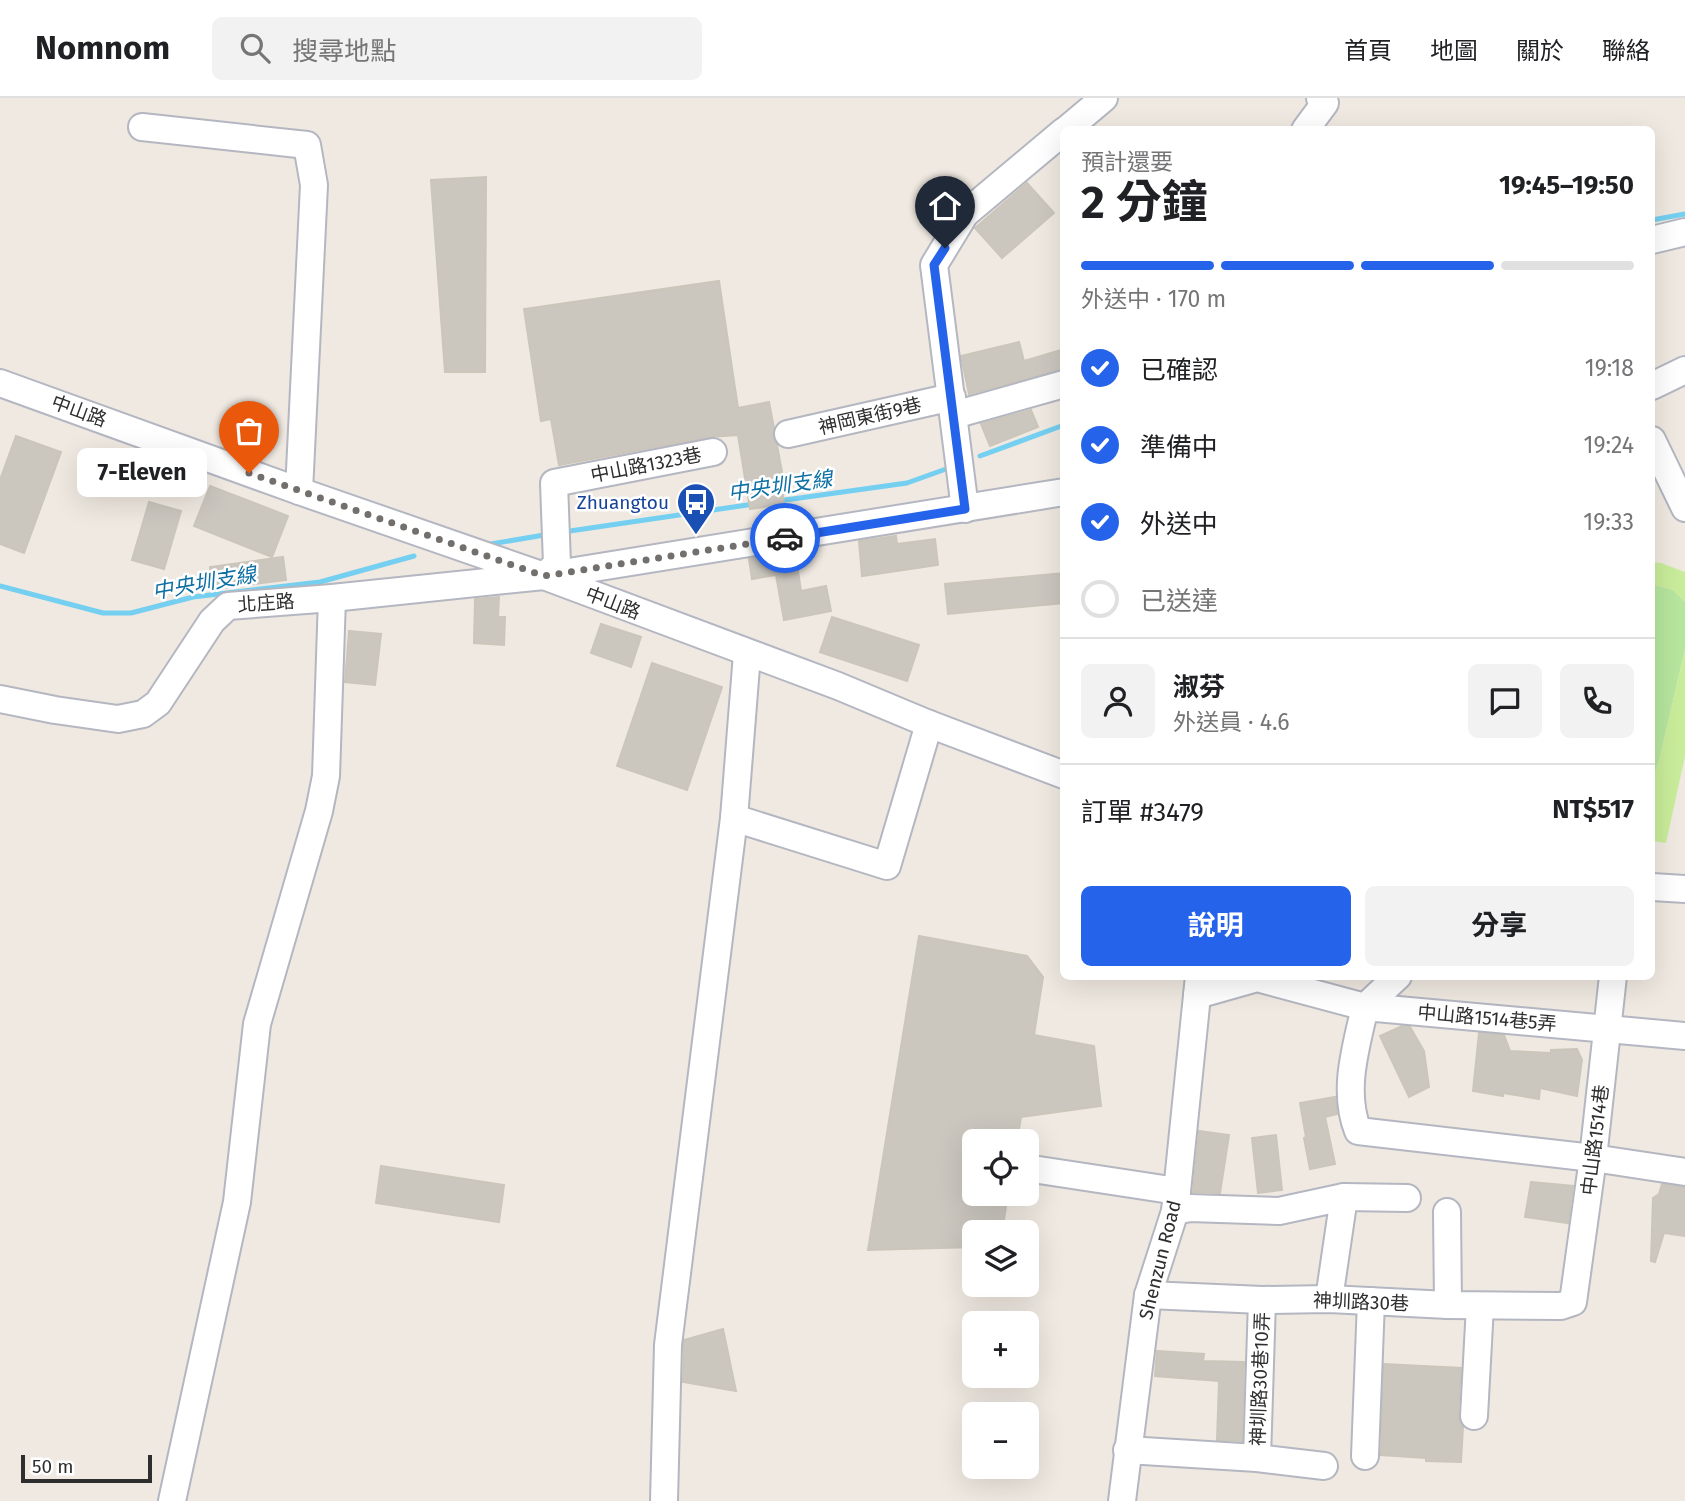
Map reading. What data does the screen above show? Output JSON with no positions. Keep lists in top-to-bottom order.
{
  "streets": {
    "street": [
      "中山路",
      "神岡東街9巷",
      "中山路1323巷",
      "北庄路",
      "中山路1514巷5弄",
      "中山路1514巷",
      "Shenzun Road",
      "神圳路30巷",
      "神圳路30巷10弄"
    ]
  },
  "crossings": [
    ["中山路", "中山路1323巷"],
    ["中山路", "北庄路"],
    ["中山路1323巷", "北庄路"],
    ["中山路1514巷5弄", "中山路1514巷"],
    ["中山路1514巷5弄", "Shenzun Road"],
    ["中山路1514巷", "神圳路30巷"],
    ["Shenzun Road", "神圳路30巷"],
    ["神圳路30巷", "神圳路30巷10弄"]
  ],
  "water": ["中央圳支線"],
  "places": {
    "other": ["7-Eleven"],
    "bus stop": ["Zhuangtou"]
  },
  "scale_bar": "50 m",
  "page": {
    "header": "Nomnom",
    "search": "搜尋地點",
    "nav": [
      "首頁",
      "地圖",
      "關於",
      "聯絡"
    ],
    "heading": ["2 分鐘", "預計還要", "19:45–19:50"],
    "panel": [
      "淑芬",
      "外送員 · 4.6",
      "訂單 #3479",
      "NT$517"
    ],
    "bar": "外送中 · 170 m",
    "list": [
      ["已確認", "19:18"],
      ["準備中", "19:24"],
      ["外送中", "19:33"],
      "已送達"
    ],
    "bubble": "7-Eleven",
    "buttons": ["說明", "分享"],
    "map_buttons": ["+", "−"],
    "scale": "50 m"
  }
}
